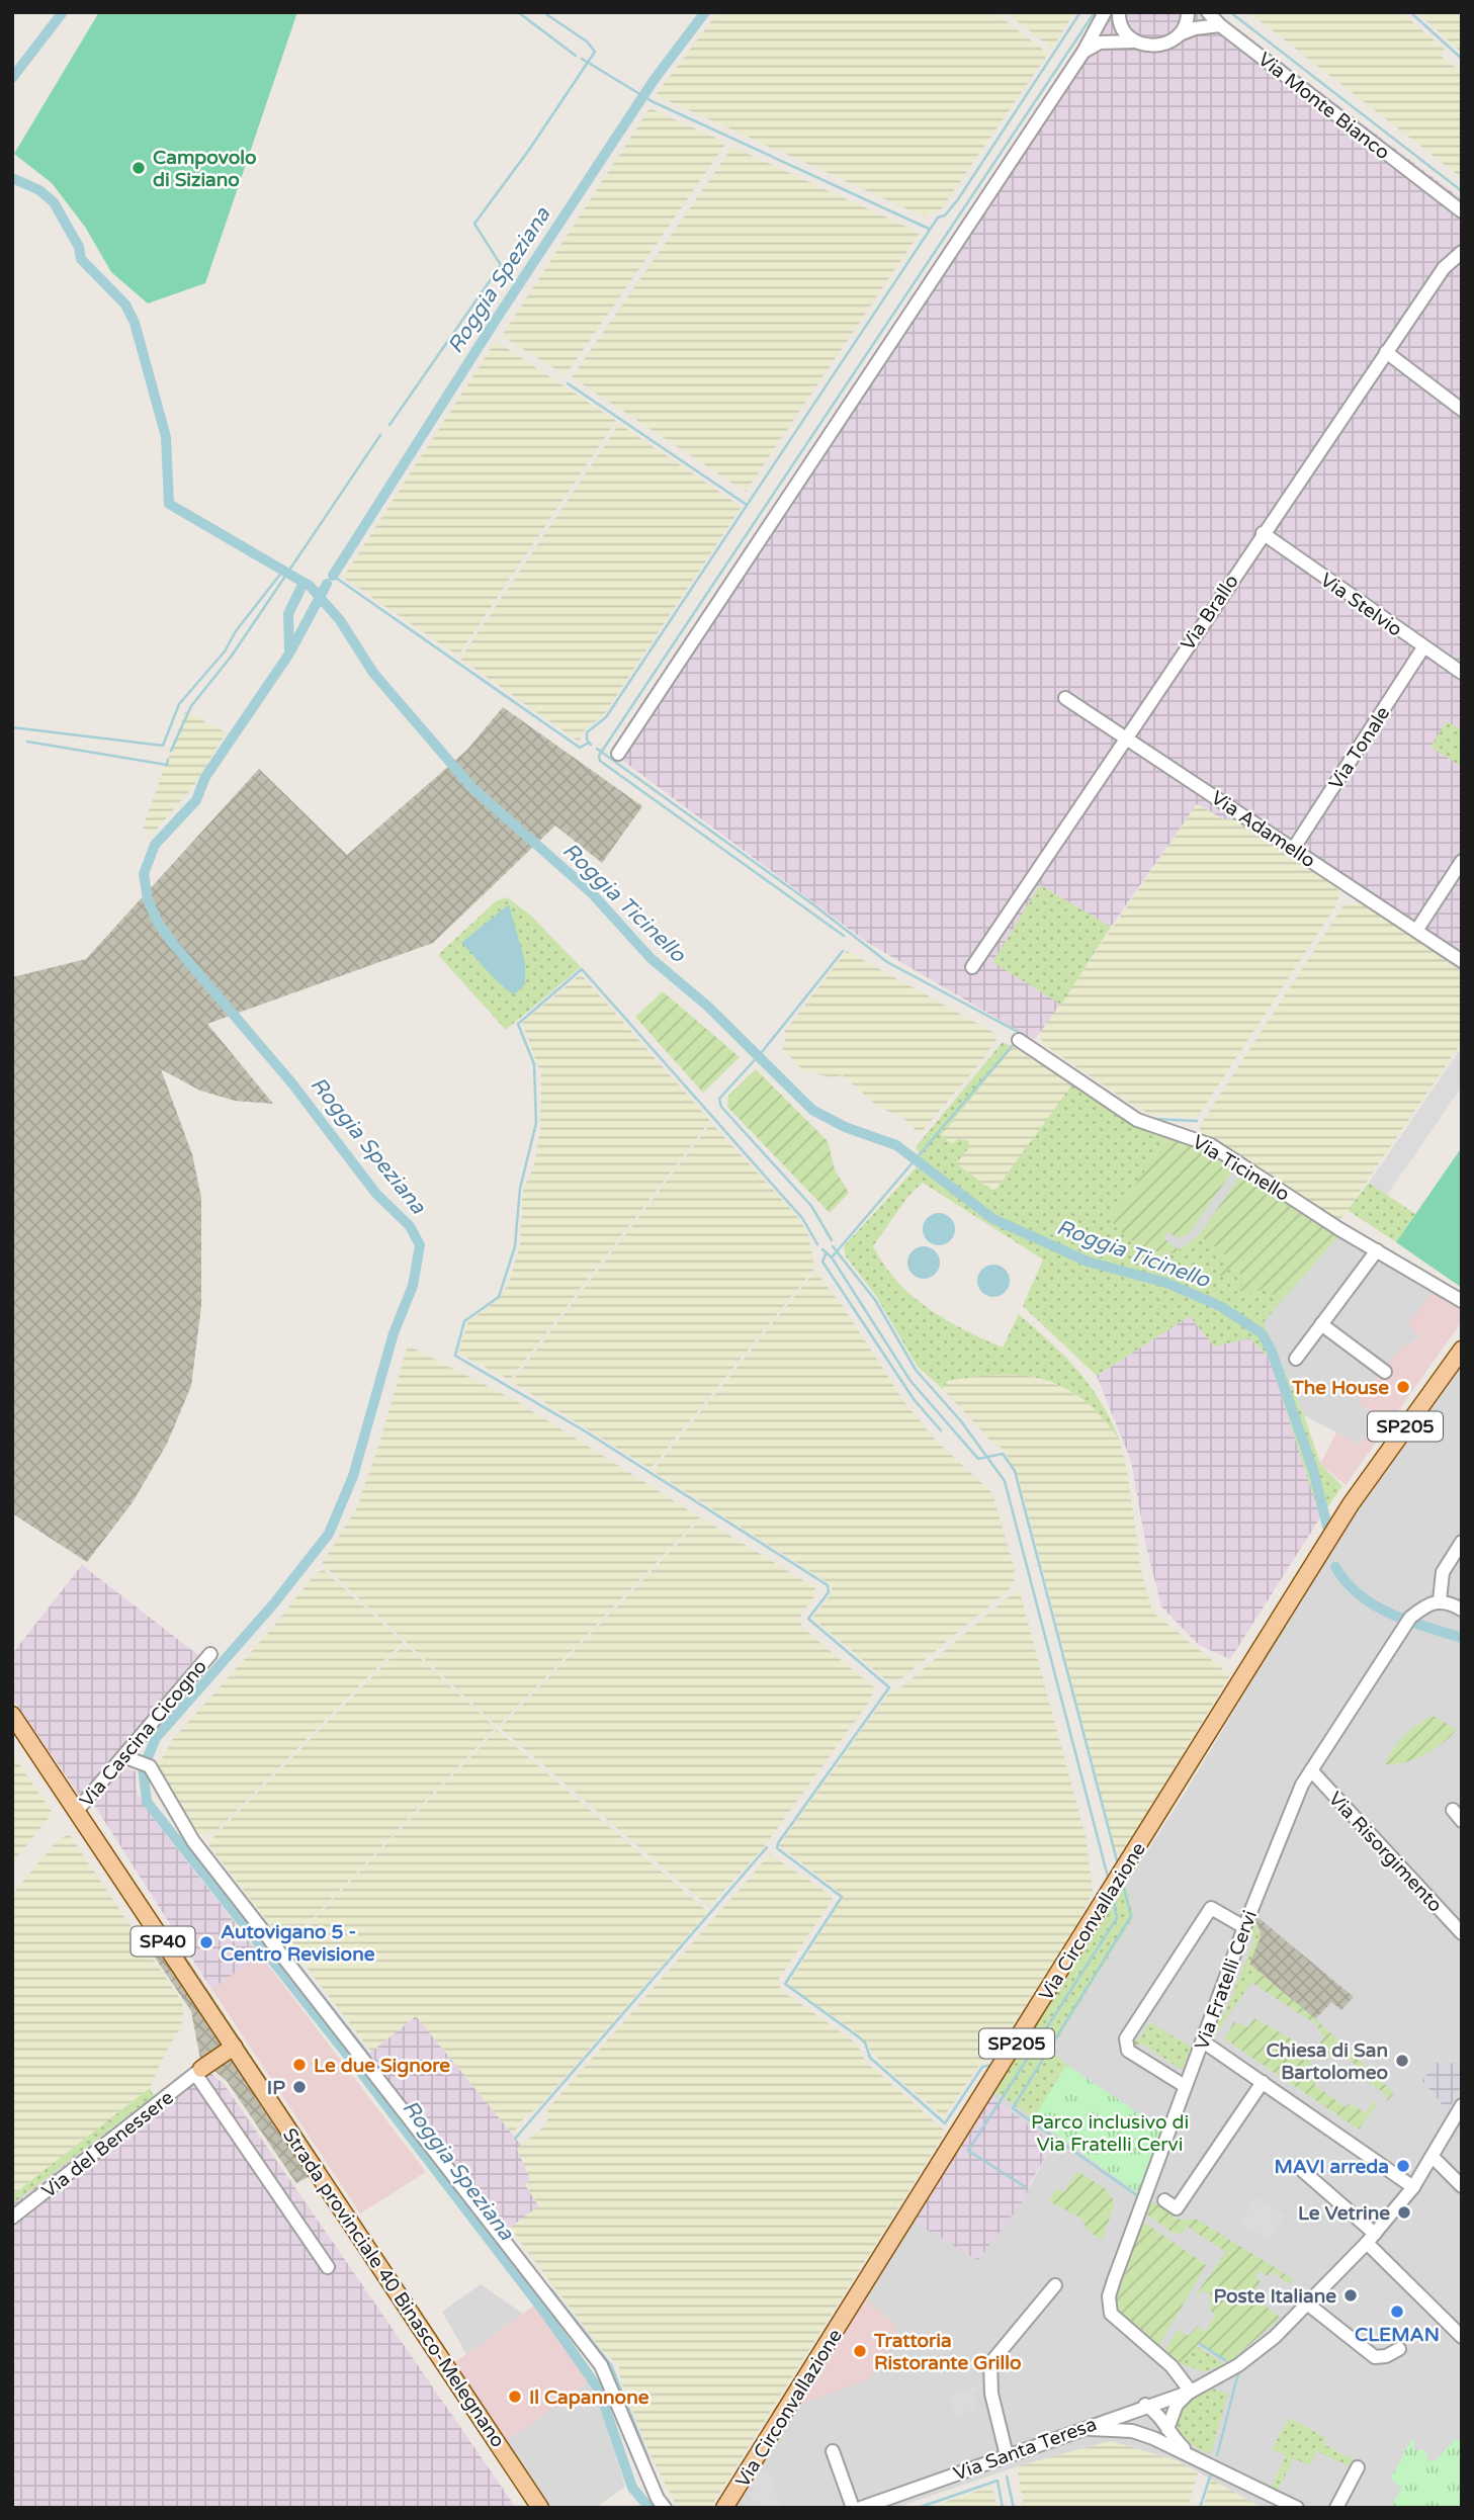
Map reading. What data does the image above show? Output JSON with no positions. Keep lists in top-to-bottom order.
{
  "streets": {
    "main road": [
      "SP205",
      "Via Circonvallazione",
      "SP40",
      "Strada provinciale 40 Binasco-Melegnano"
    ],
    "street": [
      "Via Monte Bianco",
      "Via Stelvio",
      "Via Brallo",
      "Via Tonale",
      "Via Adamello",
      "Via Ticinello",
      "Via Cascina Cicogno",
      "Via Risorgimento",
      "Via Fratelli Cervi",
      "Via del Benessere",
      "Via Santa Teresa"
    ]
  },
  "crossings": [
    ["Via Stelvio", "Via Brallo"],
    ["Via Stelvio", "Via Tonale"],
    ["Via Brallo", "Via Adamello"],
    ["Via Tonale", "Via Adamello"],
    ["Via Cascina Cicogno", "Strada provinciale 40 Binasco-Melegnano"],
    ["Via Risorgimento", "Via Fratelli Cervi"],
    ["Via Fratelli Cervi", "Via Santa Teresa"]
  ],
  "water": ["Roggia Speziana", "Roggia Ticinello"],
  "parks": ["Parco inclusivo di Via Fratelli Cervi"],
  "places": [
    "Campovolo di Siziano",
    "The House",
    "Autovigano 5 - Centro Revisione",
    "Chiesa di San Bartolomeo",
    "Le due Signore",
    "IP",
    "MAVI arreda",
    "Le Vetrine",
    "Poste Italiane",
    "CLEMAN",
    "Trattoria Ristorante Grillo",
    "Il Capannone"
  ]
}
